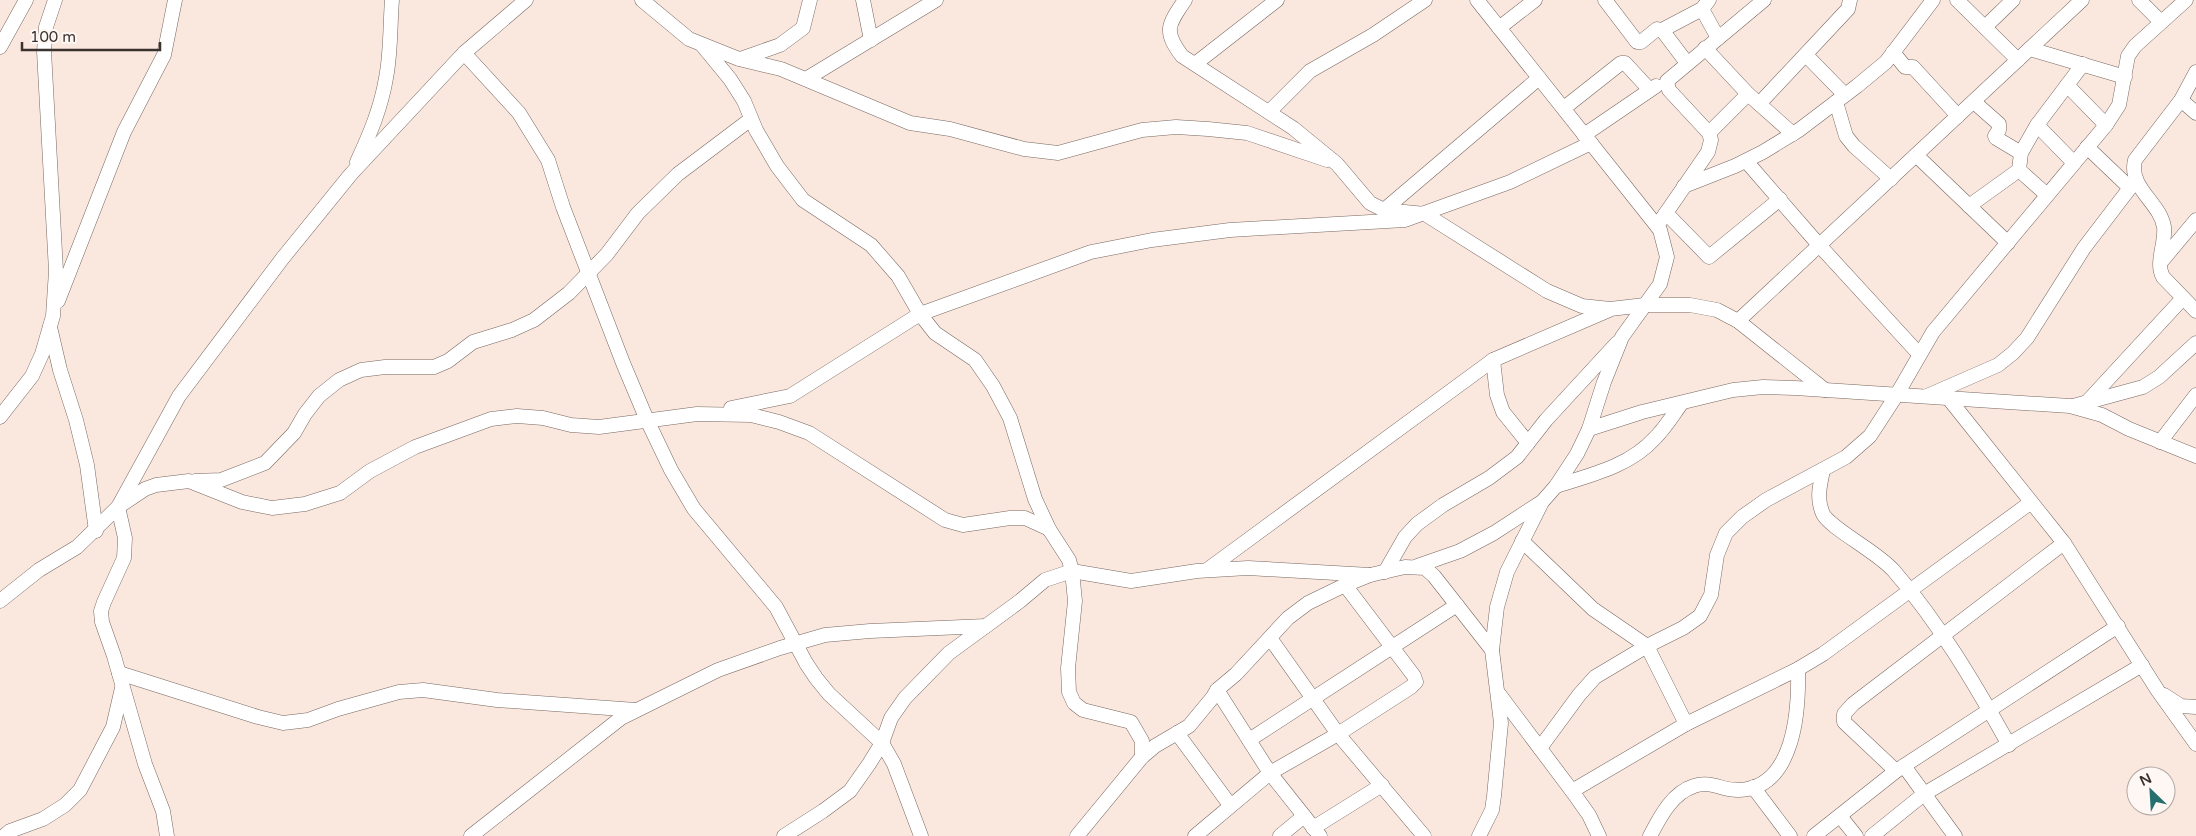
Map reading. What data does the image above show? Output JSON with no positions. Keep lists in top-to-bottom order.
{
  "scale_bar": "100 m",
  "north": "top left"
}
